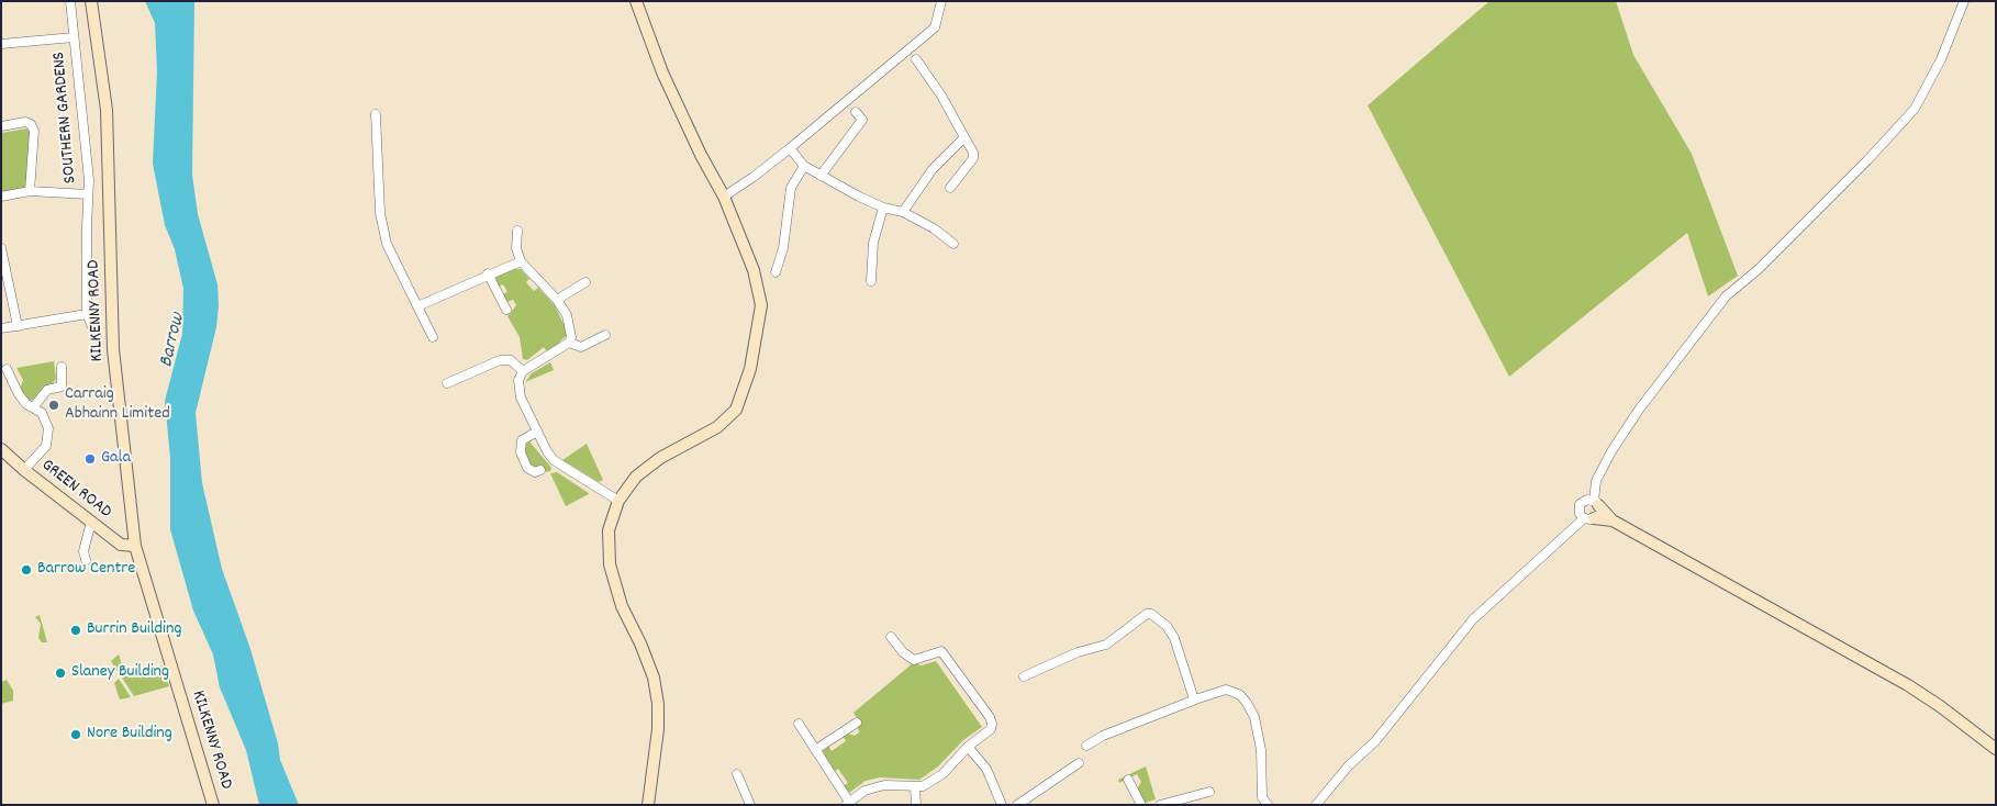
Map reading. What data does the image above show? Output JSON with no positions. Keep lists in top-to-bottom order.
{
  "streets": {
    "street": ["SOUTHERN GARDENS", "KILKENNY ROAD", "GREEN ROAD"]
  },
  "crossings": [
    ["KILKENNY ROAD", "GREEN ROAD"]
  ],
  "water": ["Barrow"],
  "places": [
    "Carraig Abhainn Limited",
    "Gala",
    "Barrow Centre",
    "Burrin Building",
    "Slaney Building",
    "Nore Building"
  ]
}
